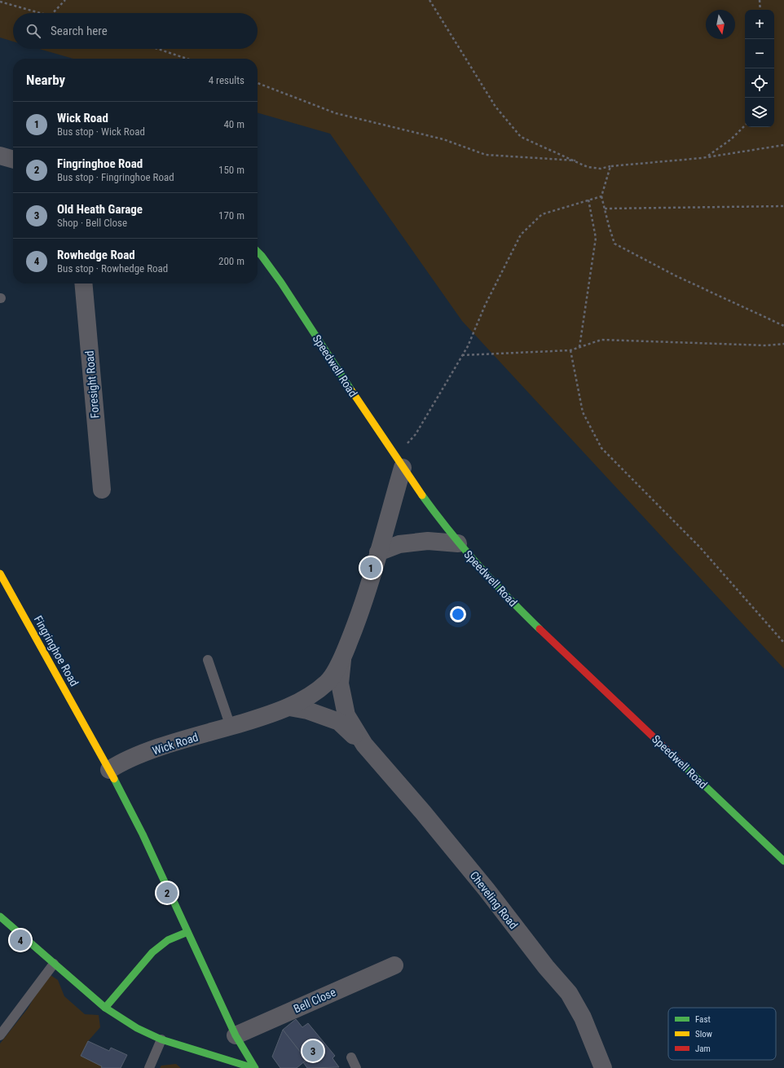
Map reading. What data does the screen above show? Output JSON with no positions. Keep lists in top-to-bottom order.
{
  "streets": {
    "street": [
      "Speedwell Road",
      "Foresight Road",
      "Fingringhoe Road",
      "Wick Road",
      "Cheveling Road",
      "Bell Close"
    ]
  },
  "crossings": [
    ["Speedwell Road", "Wick Road"],
    ["Fingringhoe Road", "Wick Road"],
    ["Fingringhoe Road", "Bell Close"],
    ["Wick Road", "Cheveling Road"]
  ],
  "legend": ["Fast", "Slow", "Jam"],
  "north": "bottom",
  "page": {
    "map_buttons": ["+", "−"],
    "search": "Search here",
    "heading": ["Nearby", "4 results"],
    "list": [
      {
        "mark": "1",
        "name": "Wick Road",
        "note": "Bus stop · Wick Road",
        "value": "40 m"
      },
      {
        "mark": "2",
        "name": "Fingringhoe Road",
        "note": "Bus stop · Fingringhoe Road",
        "value": "150 m"
      },
      {
        "mark": "3",
        "name": "Old Heath Garage",
        "note": "Shop · Bell Close",
        "value": "170 m"
      },
      {
        "mark": "4",
        "name": "Rowhedge Road",
        "note": "Bus stop · Rowhedge Road",
        "value": "200 m"
      }
    ],
    "pins": [
      "1",
      "2",
      "4",
      "3"
    ]
  }
}
